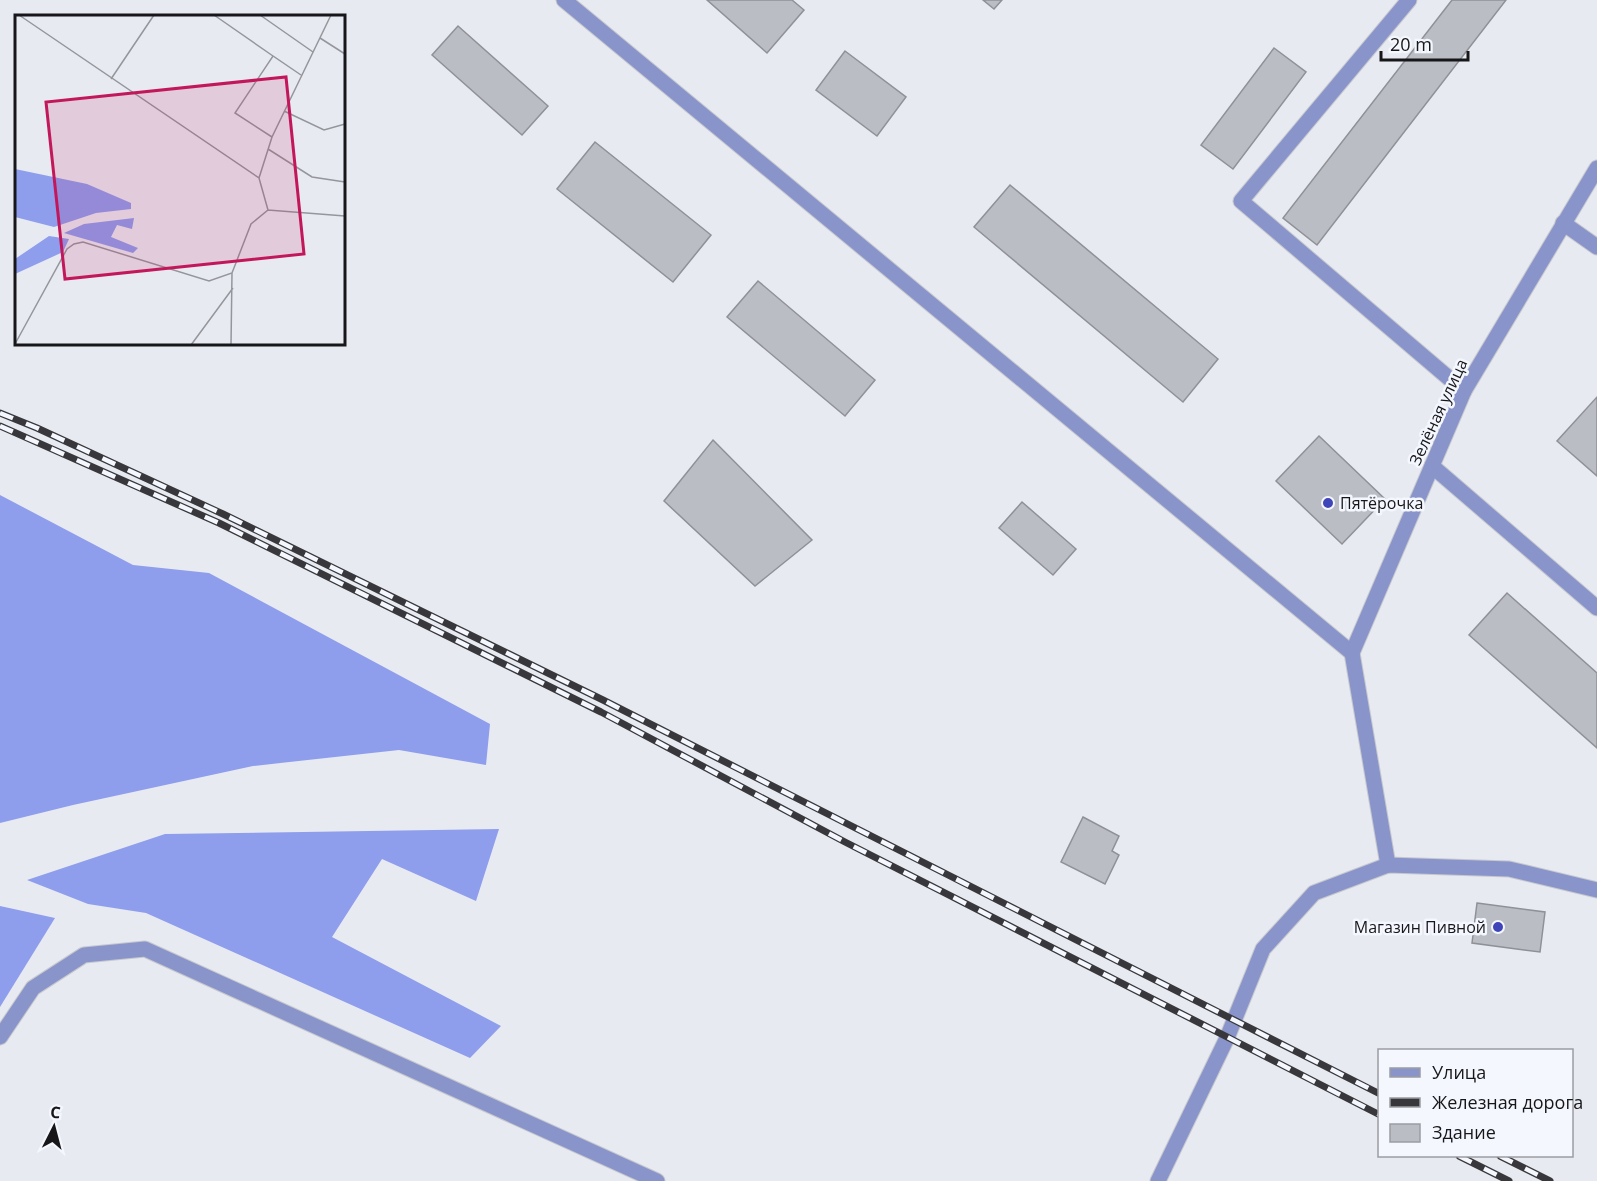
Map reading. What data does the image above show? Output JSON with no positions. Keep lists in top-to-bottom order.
{
  "streets": {
    "street": ["Зелёная улица"]
  },
  "places": ["Пятёрочка", "Магазин Пивной"],
  "legend": ["Улица", "Железная дорога", "Здание"],
  "scale_bar": "20 m",
  "north": "top"
}
